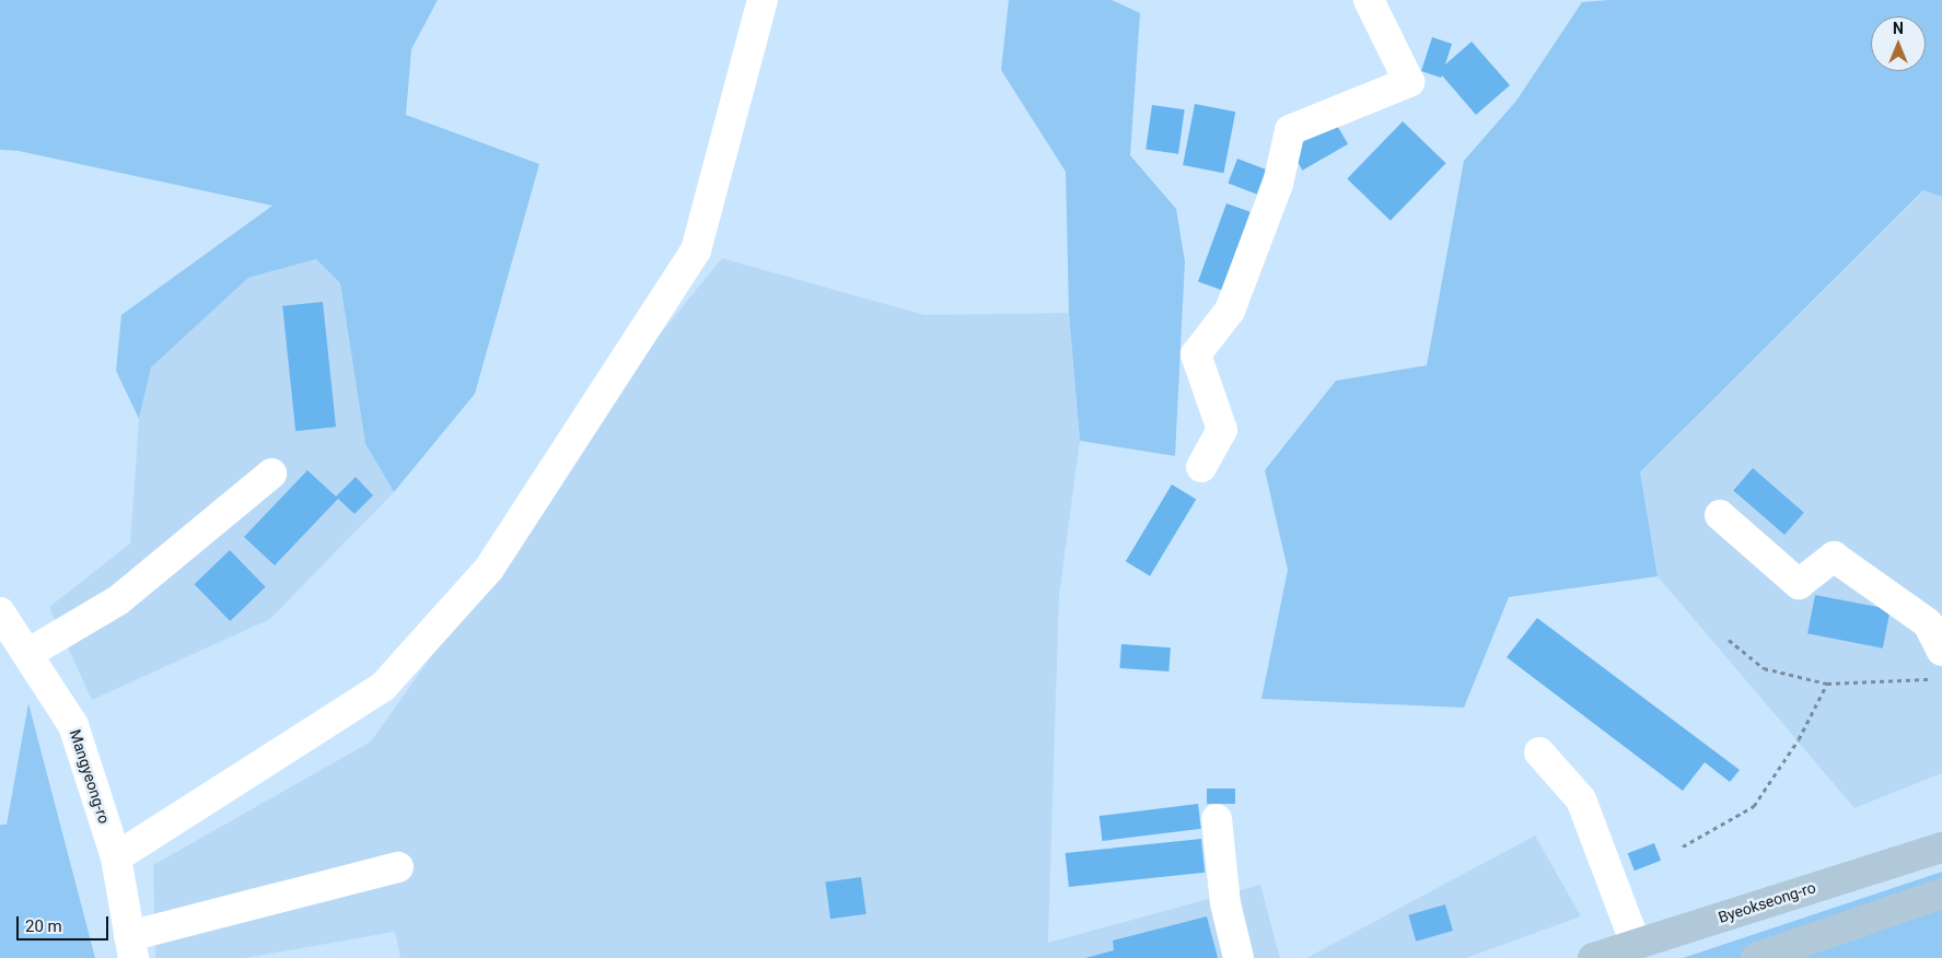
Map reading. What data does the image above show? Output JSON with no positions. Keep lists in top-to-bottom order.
{
  "streets": {
    "main road": ["Byeokseong-ro"],
    "street": ["Mangyeong-ro"]
  },
  "scale_bar": "20 m",
  "north": "top"
}
